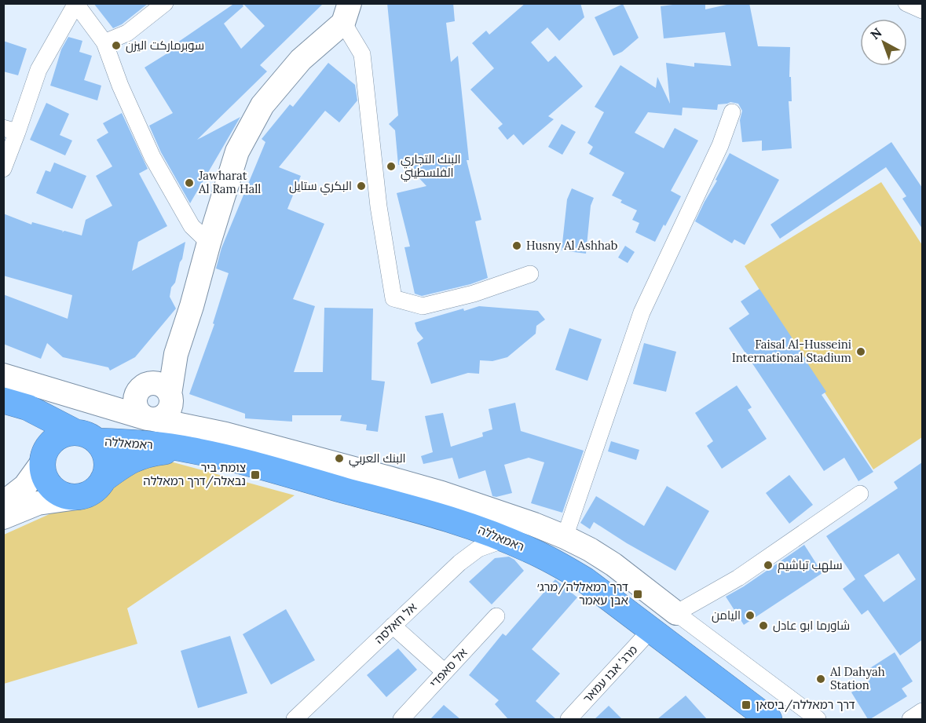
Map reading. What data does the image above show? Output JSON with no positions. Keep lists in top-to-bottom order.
{
  "streets": {
    "highway": ["ראמאללה"],
    "street": ["אל חאלסה", "אל סאפדי", "מרג' אבו עמאר"]
  },
  "crossings": [
    ["ראמאללה", "אל חאלסה"],
    ["ראמאללה", "מרג' אבו עמאר"]
  ],
  "places": {
    "other": [
      "سوبرماركت اليزن",
      "البنك التجاري الفلسطيني",
      "Jawharat Al Ram Hall",
      "البكري ستايل",
      "Husny Al Ashhab",
      "Faisal Al-Husseini International Stadium",
      "البنك العربي",
      "سلهب تباشيم",
      "اليامن",
      "شاورما ابو عادل",
      "Al Dahyah Station"
    ],
    "transit": ["צומת ביר נבאלה/דרך רמאללה", "דרך רמאללה/מרג׳ אבן עאמר", "דרך רמאללה/ביסאן"]
  },
  "north": "top left"
}
